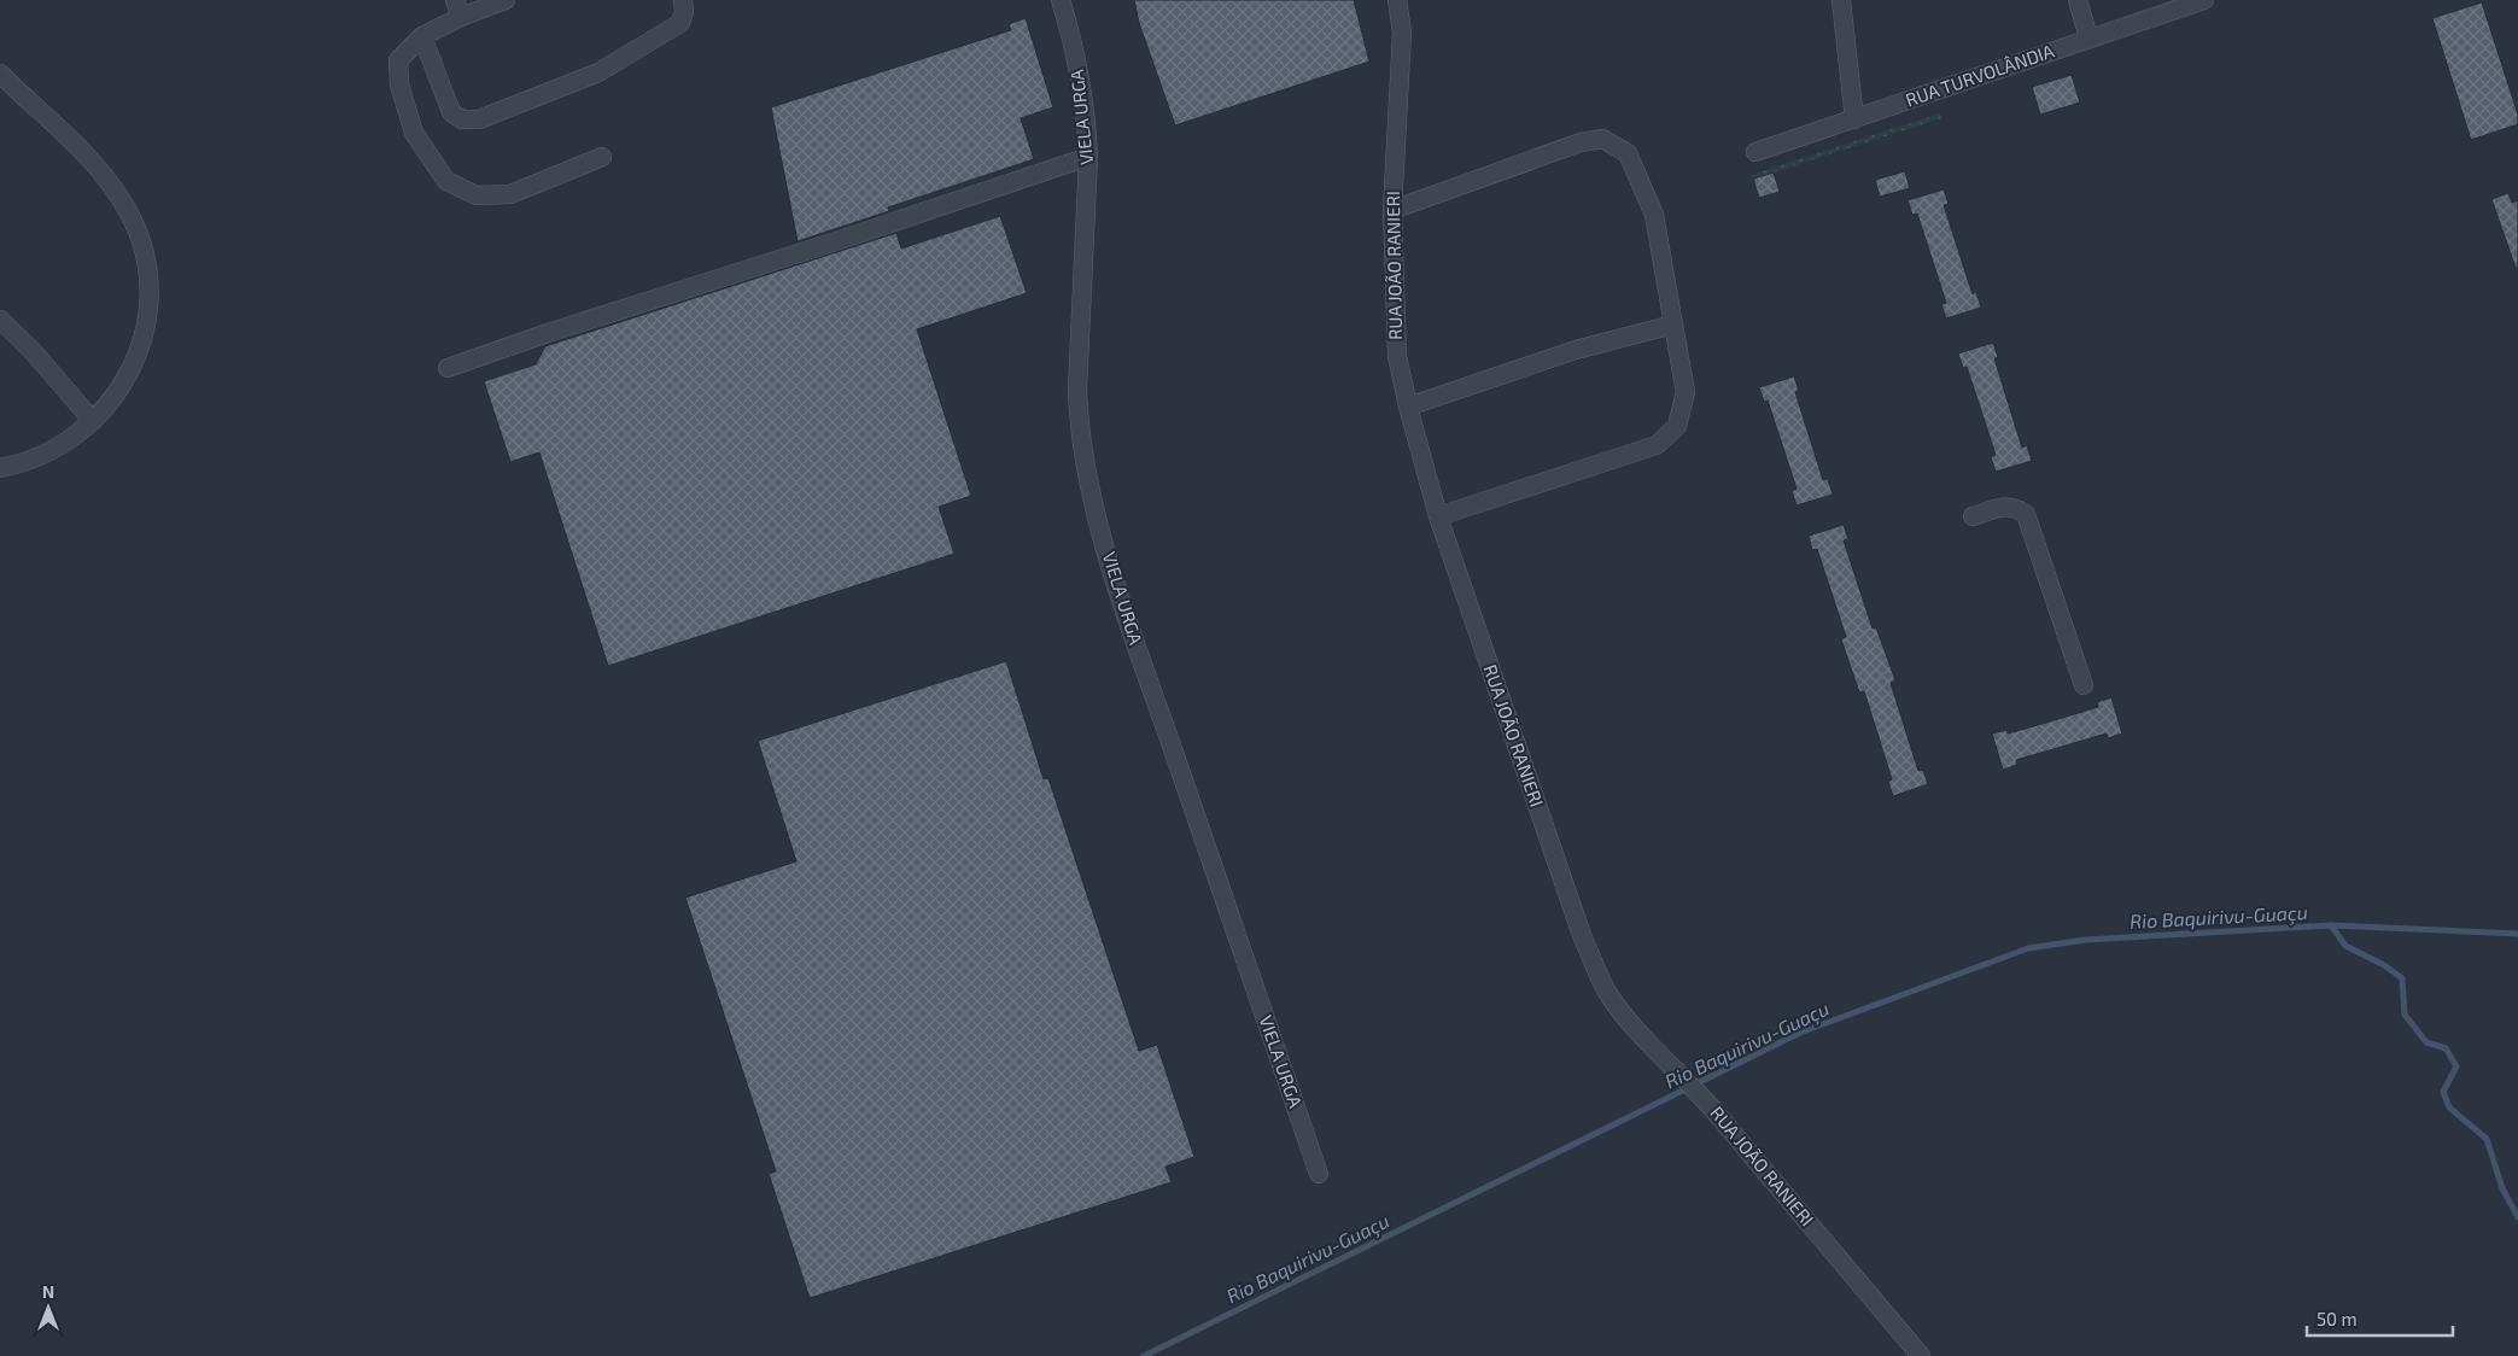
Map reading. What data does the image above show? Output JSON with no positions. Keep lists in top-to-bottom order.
{
  "streets": {
    "street": ["RUA TURVOLÂNDIA", "VIELA URGA", "RUA JOÃO RANIERI"]
  },
  "water": ["Rio Baquirivu-Guaçu"],
  "scale_bar": "50 m",
  "north": "top"
}
